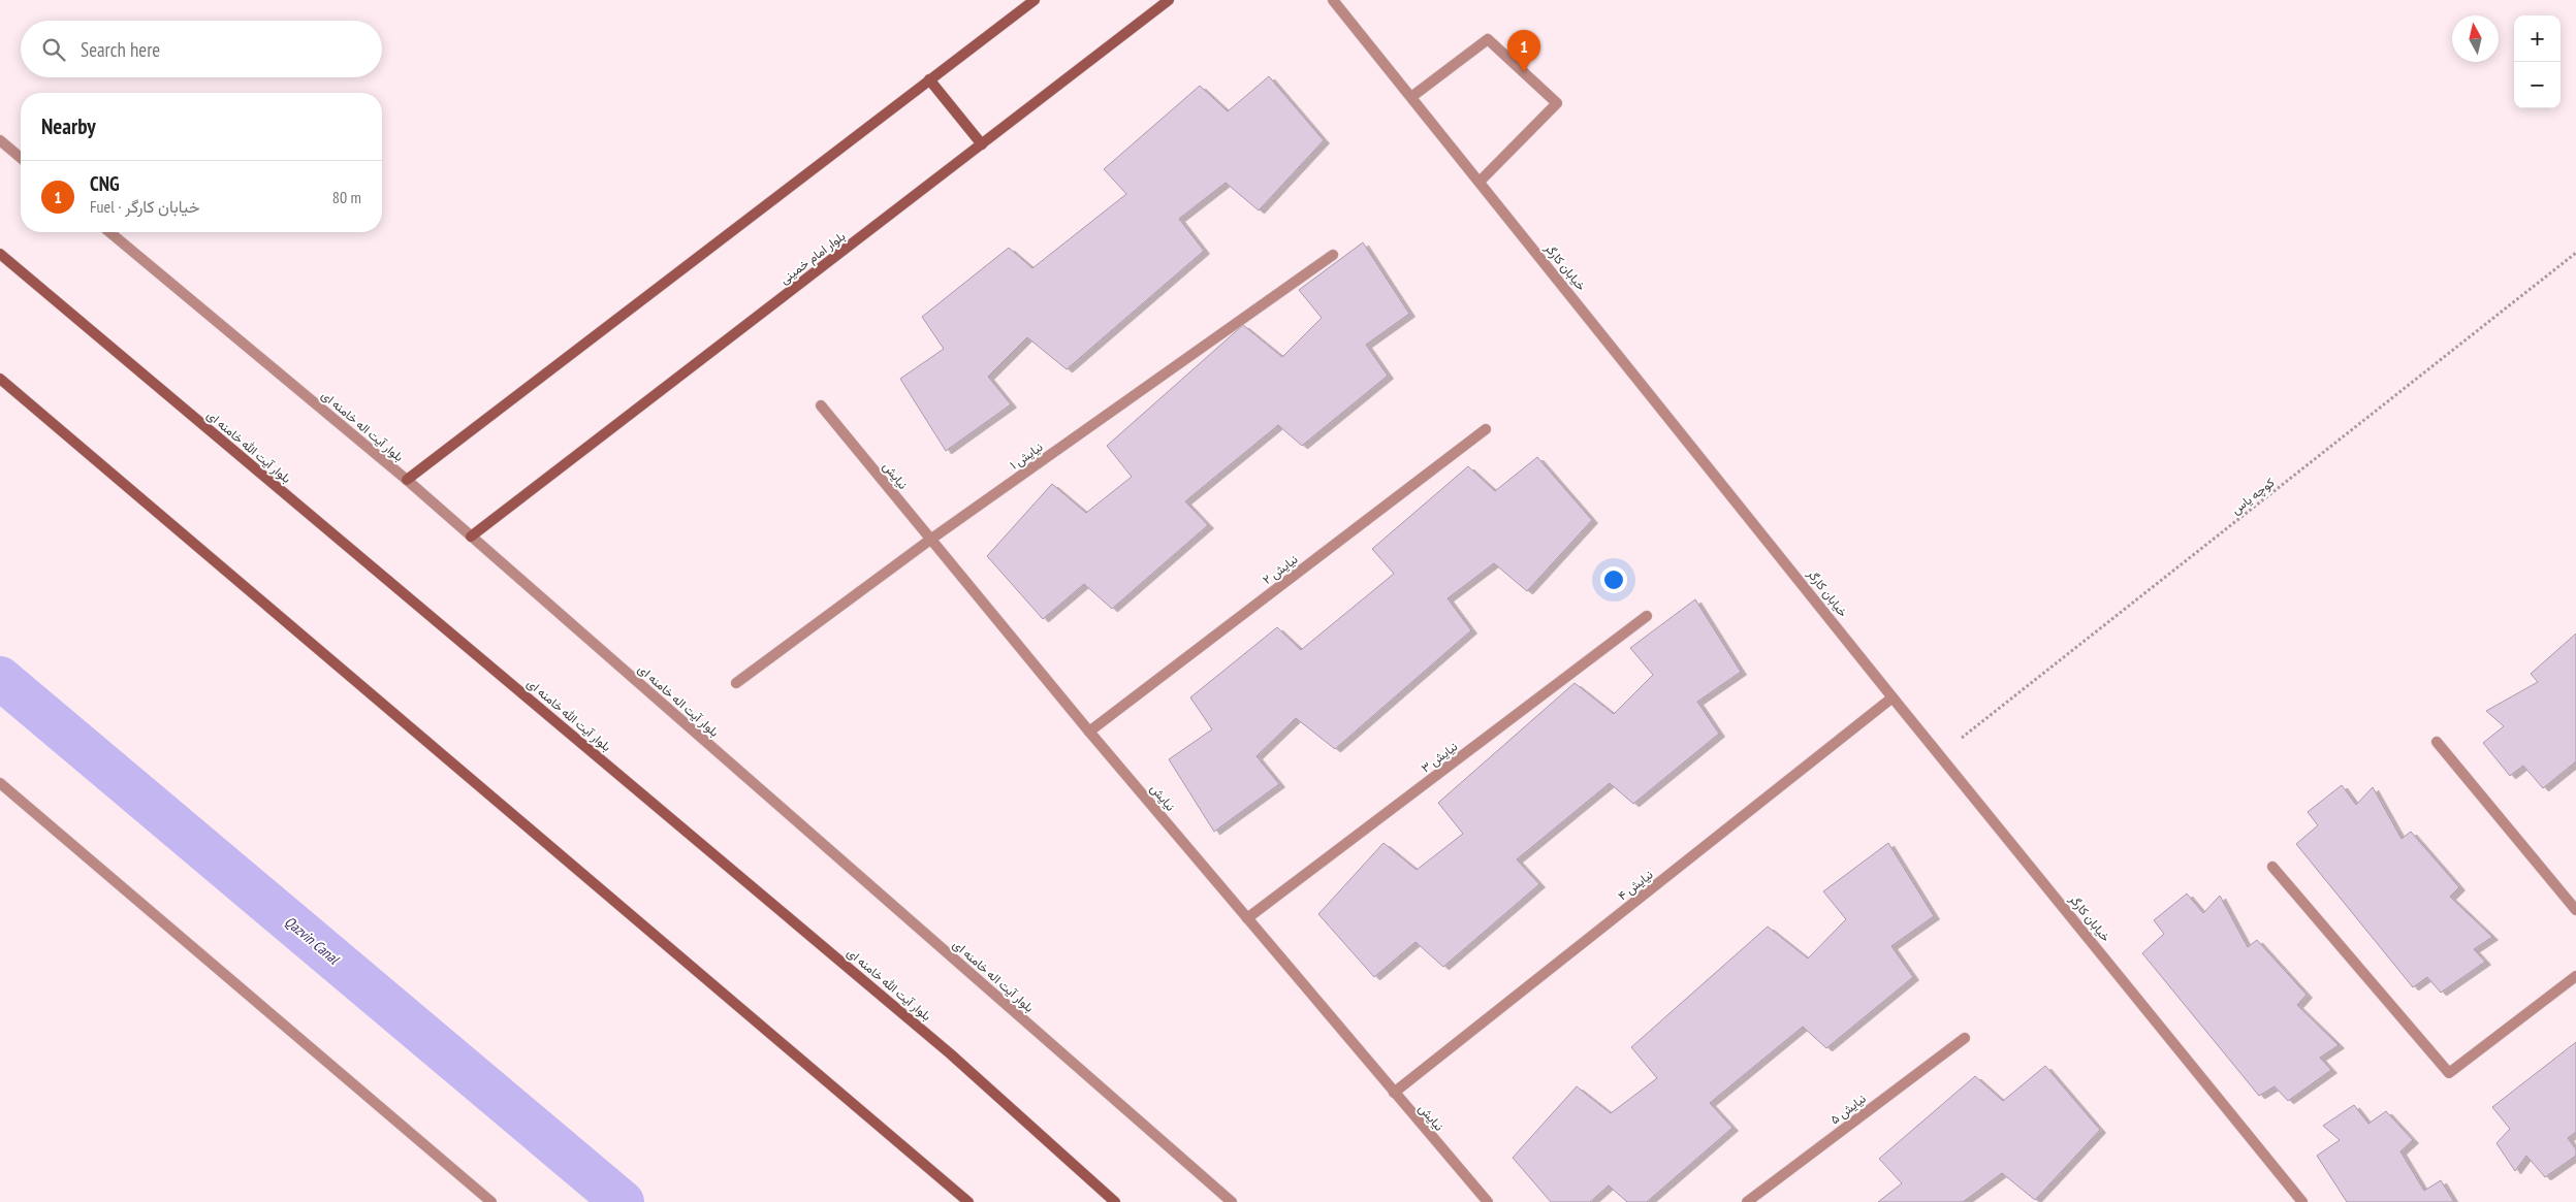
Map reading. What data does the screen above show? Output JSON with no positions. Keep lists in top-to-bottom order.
{
  "streets": {
    "main road": ["بلوار امام خمینی", "بلوار آیت الله خامنه ای"],
    "street": [
      "خیابان کارگر",
      "بلوار آیت اله خامنه ای",
      "نیایش ۱",
      "نیایش",
      "نیایش ۲",
      "نیایش ۳",
      "نیایش ۴",
      "نیایش ۵"
    ],
    "path": ["کوچه یاس"]
  },
  "crossings": [
    ["بلوار امام خمینی", "بلوار آیت اله خامنه ای"],
    ["خیابان کارگر", "کوچه یاس"],
    ["خیابان کارگر", "نیایش ۴"],
    ["نیایش ۱", "نیایش"],
    ["نیایش", "نیایش ۲"],
    ["نیایش", "نیایش ۳"],
    ["نیایش", "نیایش ۴"]
  ],
  "water": ["Qazvin Canal"],
  "north": "top",
  "page": {
    "map_buttons": ["+", "−"],
    "search": "Search here",
    "pins": "1",
    "heading": "Nearby",
    "list": [
      {
        "mark": "1",
        "name": "CNG",
        "note": "Fuel · خیابان کارگر",
        "value": "80 m"
      }
    ]
  }
}
